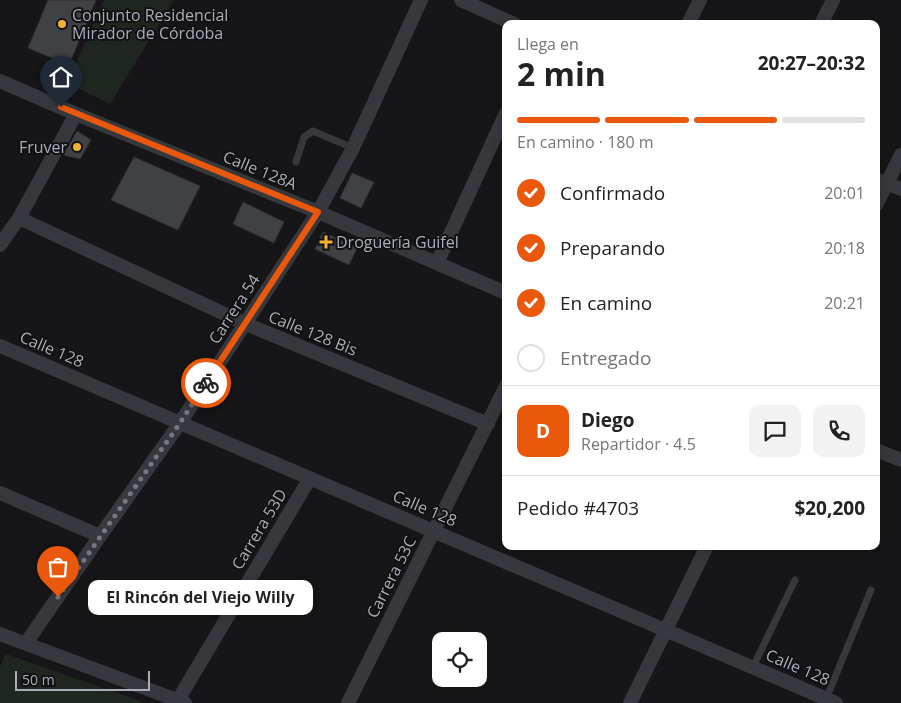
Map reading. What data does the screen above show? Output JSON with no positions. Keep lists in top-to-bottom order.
{
  "streets": {
    "street": [
      "Calle 128A",
      "Carrera 54",
      "Calle 128 Bis",
      "Calle 128",
      "Carrera 53D",
      "Carrera 53C"
    ]
  },
  "crossings": [
    ["Calle 128A", "Carrera 54"],
    ["Carrera 54", "Calle 128 Bis"],
    ["Carrera 54", "Calle 128"],
    ["Calle 128 Bis", "Carrera 53C"],
    ["Calle 128", "Carrera 53D"],
    ["Calle 128", "Carrera 53C"]
  ],
  "places": {
    "other": ["Conjunto Residencial Mirador de Córdoba", "Fruver", "El Rincón del Viejo Willy"],
    "health": ["Droguería Guifel"]
  },
  "scale_bar": "50 m",
  "page": {
    "heading": ["2 min", "Llega en", "20:27–20:32"],
    "panel": [
      "Diego",
      "Repartidor · 4.5",
      "Pedido #4703",
      "$20,200"
    ],
    "bar": "En camino · 180 m",
    "list": [
      ["Confirmado", "20:01"],
      ["Preparando", "20:18"],
      ["En camino", "20:21"],
      "Entregado"
    ],
    "round": "D",
    "bubble": "El Rincón del Viejo Willy",
    "scale": "50 m"
  }
}
